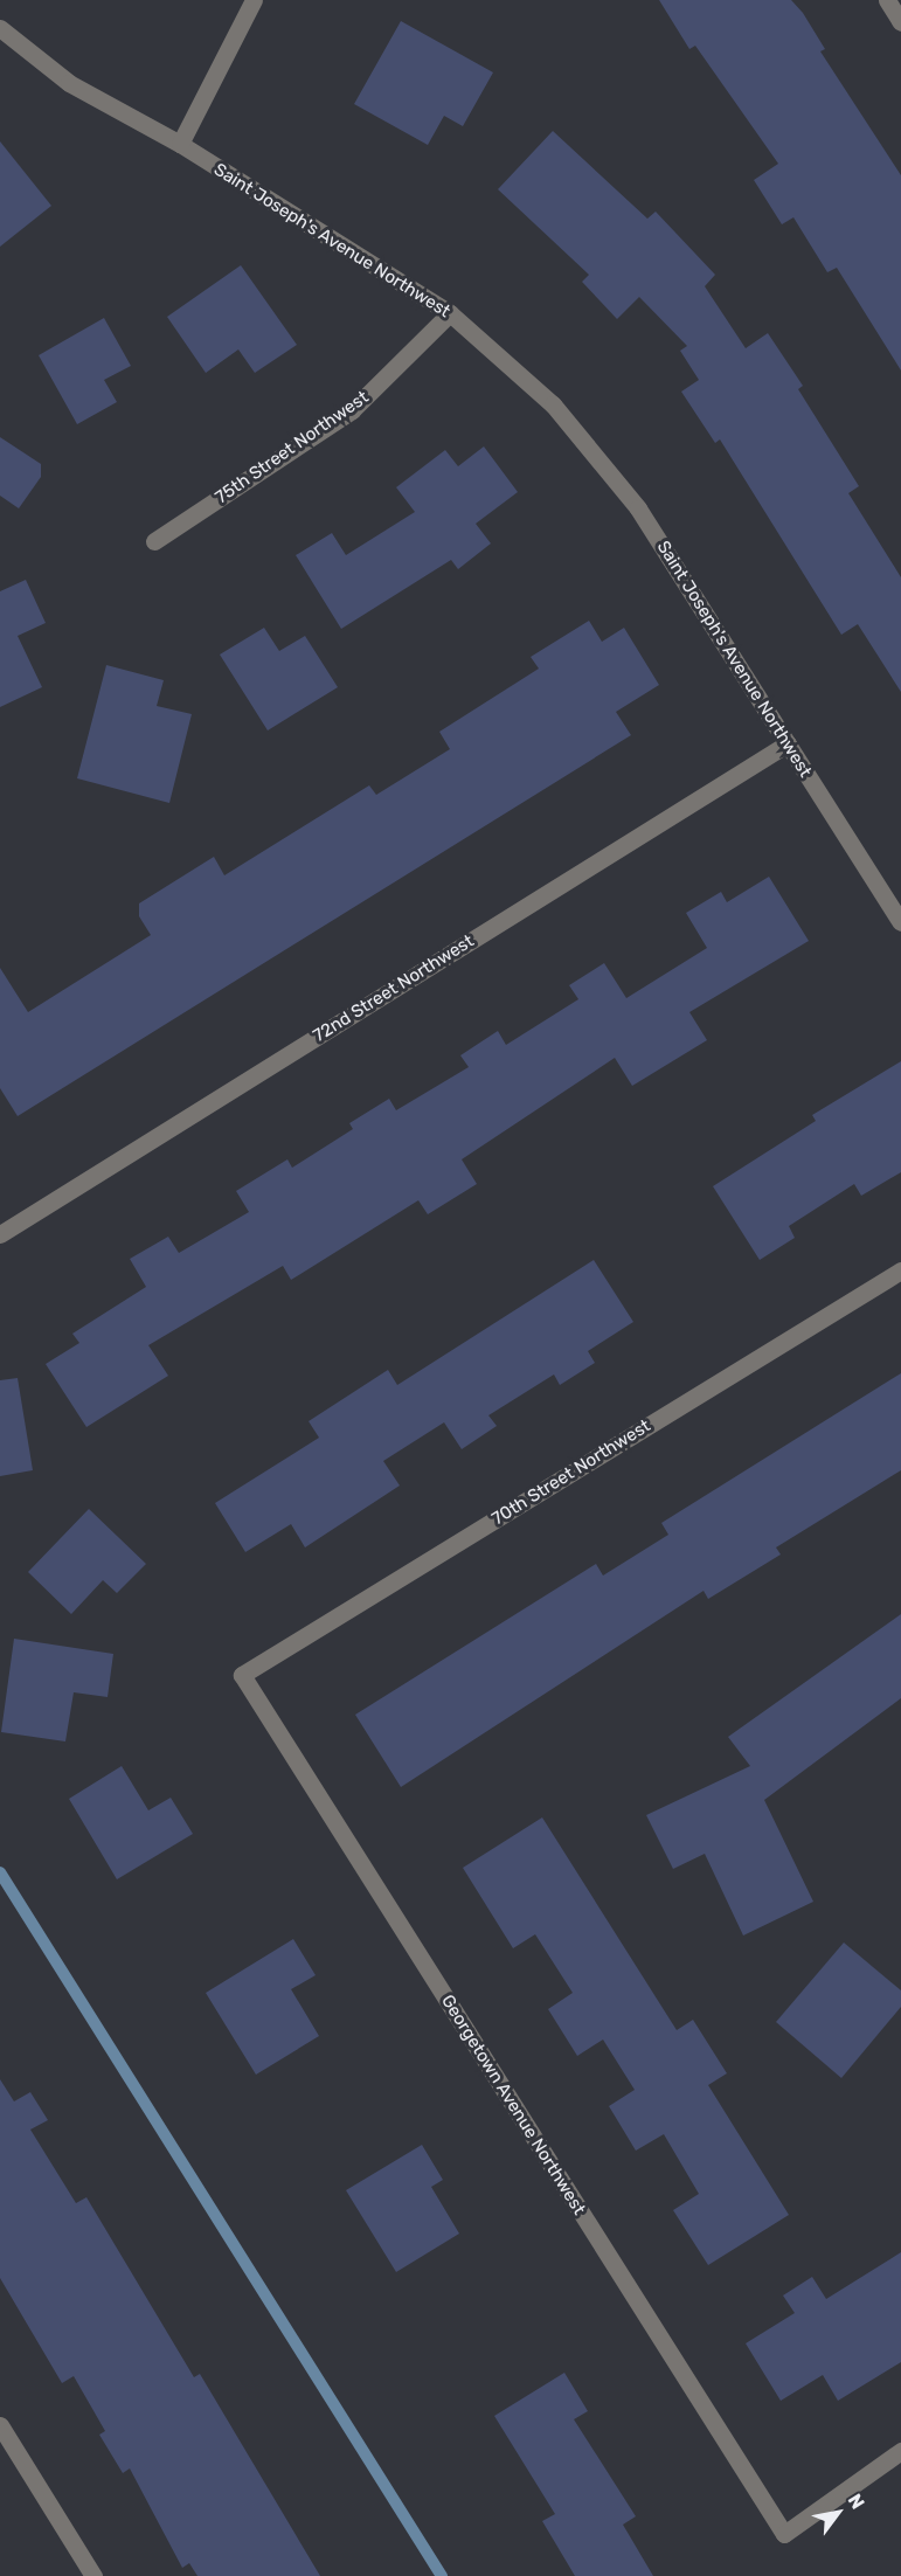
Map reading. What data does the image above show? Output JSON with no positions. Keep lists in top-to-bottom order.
{
  "streets": {
    "street": [
      "Saint Joseph's Avenue Northwest",
      "75th Street Northwest",
      "72nd Street Northwest",
      "70th Street Northwest",
      "Georgetown Avenue Northwest"
    ]
  },
  "crossings": [
    ["Saint Joseph's Avenue Northwest", "75th Street Northwest"],
    ["Saint Joseph's Avenue Northwest", "72nd Street Northwest"],
    ["70th Street Northwest", "Georgetown Avenue Northwest"]
  ],
  "north": "top right"
}
